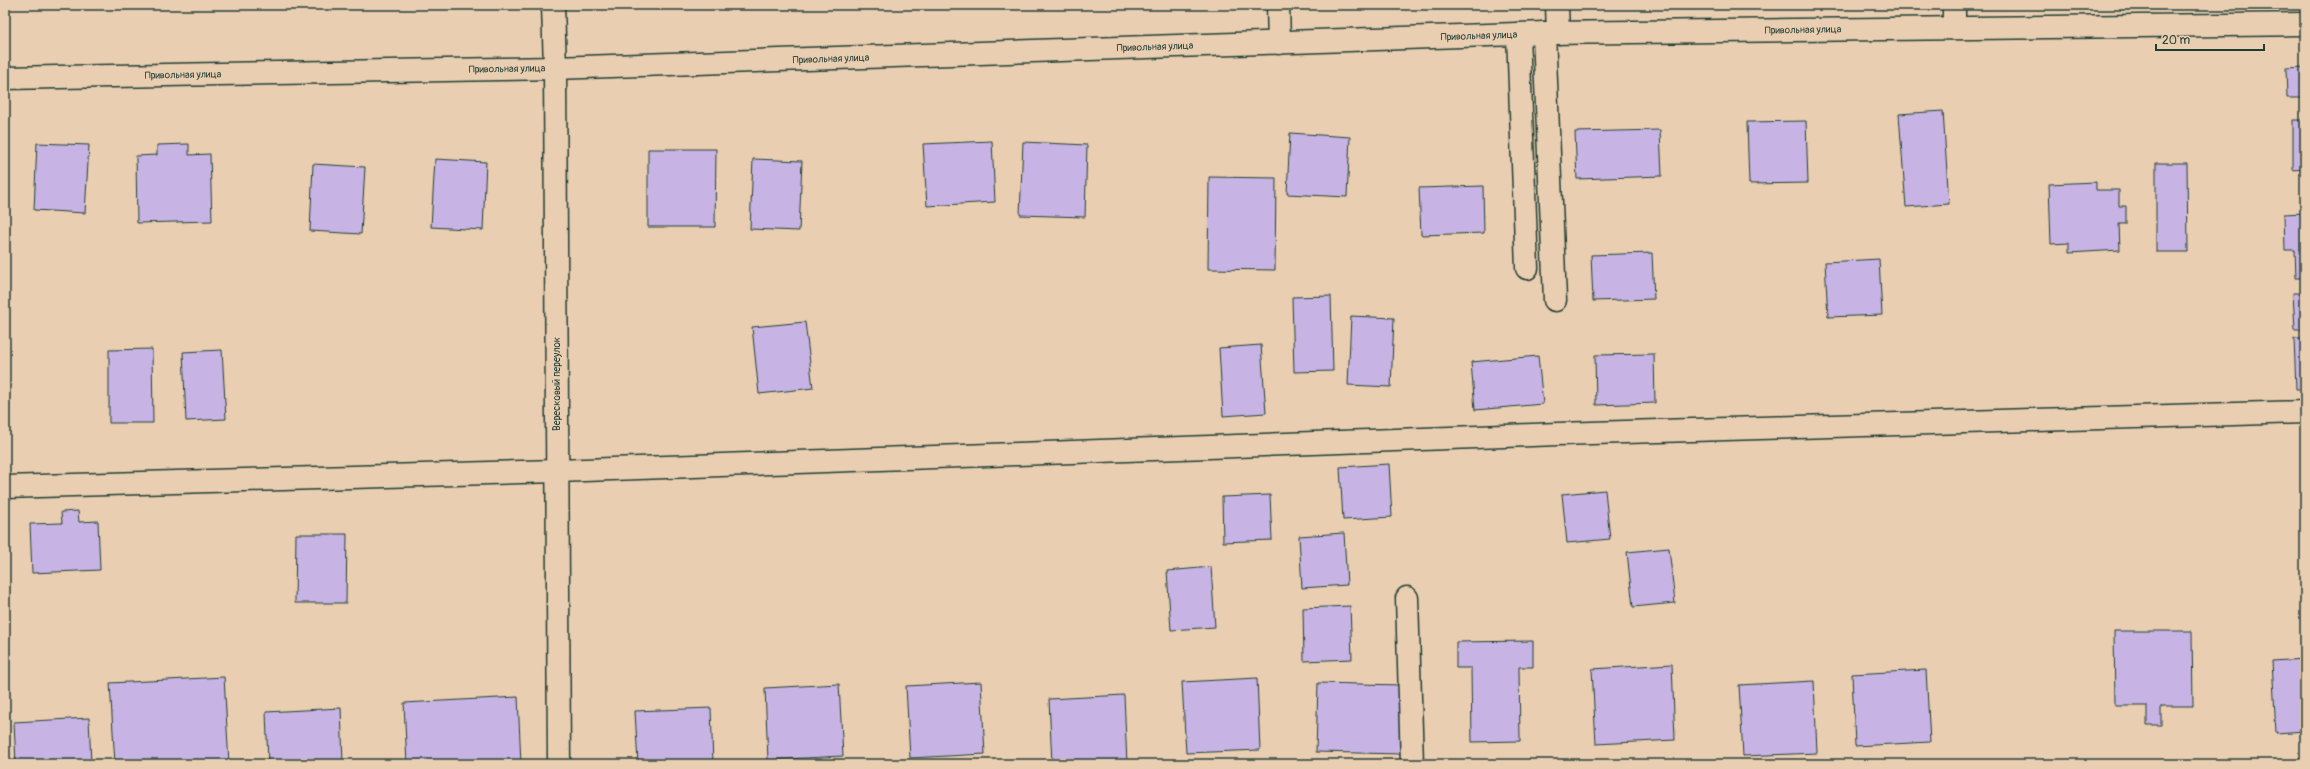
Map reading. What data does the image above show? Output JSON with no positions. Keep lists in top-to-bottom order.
{
  "streets": {
    "street": ["Привольная улица", "Вересковый переулок"]
  },
  "crossings": [
    ["Привольная улица", "Вересковый переулок"]
  ],
  "scale_bar": "20 m"
}
